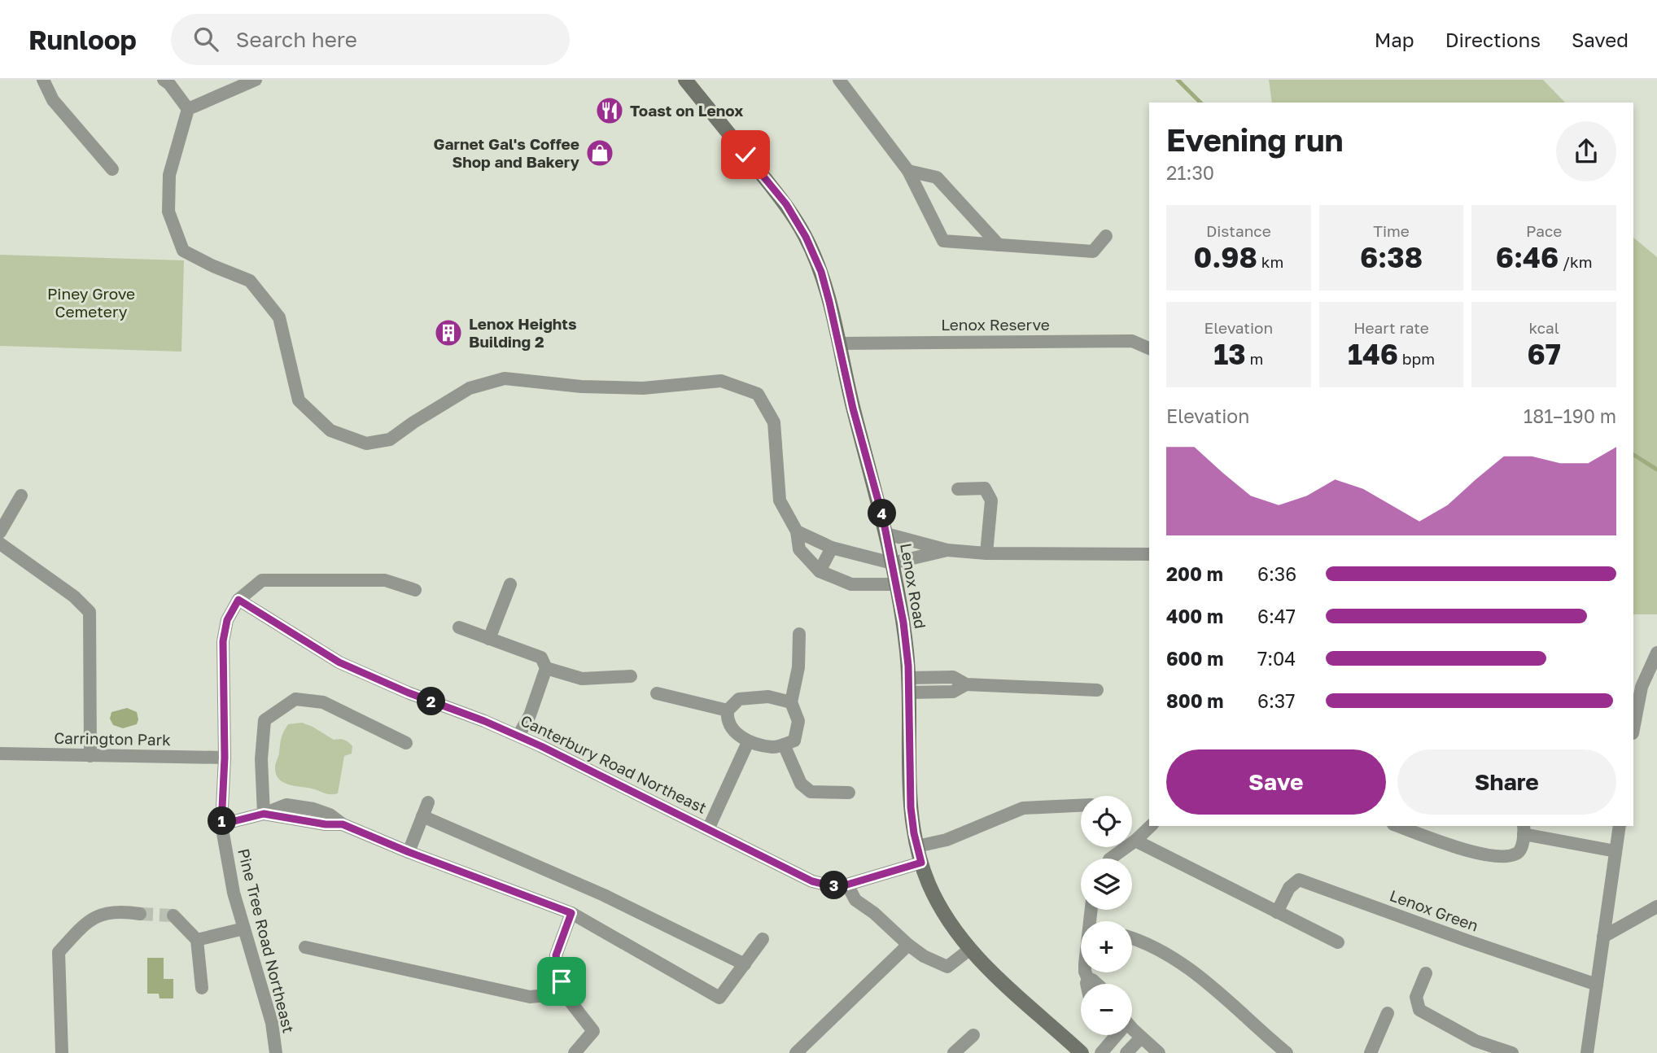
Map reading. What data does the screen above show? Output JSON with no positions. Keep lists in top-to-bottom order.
{
  "streets": {
    "street": [
      "Lenox Reserve",
      "Lenox Road",
      "Carrington Park",
      "Canterbury Road Northeast",
      "Lenox Green",
      "Pine Tree Road Northeast"
    ]
  },
  "crossings": [
    ["Lenox Reserve", "Lenox Road"],
    ["Lenox Road", "Canterbury Road Northeast"],
    ["Carrington Park", "Pine Tree Road Northeast"],
    ["Canterbury Road Northeast", "Pine Tree Road Northeast"]
  ],
  "parks": ["Piney Grove Cemetery"],
  "places": {
    "restaurant": ["Toast on Lenox"],
    "shop": ["Garnet Gal's Coffee Shop and Bakery"],
    "building": ["Lenox Heights Building 2"]
  },
  "page": {
    "header": "Runloop",
    "search": "Search here",
    "nav": ["Map", "Directions", "Saved"],
    "heading": ["Evening run", "21:30"],
    "stats": [
      ["Distance", "0.98 km"],
      ["Time", "6:38"],
      ["Pace", "6:46 /km"],
      ["Elevation", "13 m"],
      ["Heart rate", "146 bpm"],
      ["kcal", "67"]
    ],
    "chart": ["Elevation", "181–190 m"],
    "pins": [
      "4",
      "2",
      "1",
      "3"
    ],
    "list": [
      {
        "name": "200 m",
        "note": "6:36"
      },
      {
        "name": "400 m",
        "note": "6:47"
      },
      {
        "name": "600 m",
        "note": "7:04"
      },
      {
        "name": "800 m",
        "note": "6:37"
      }
    ],
    "buttons": ["Save", "Share"],
    "map_buttons": ["+", "−"]
  }
}
